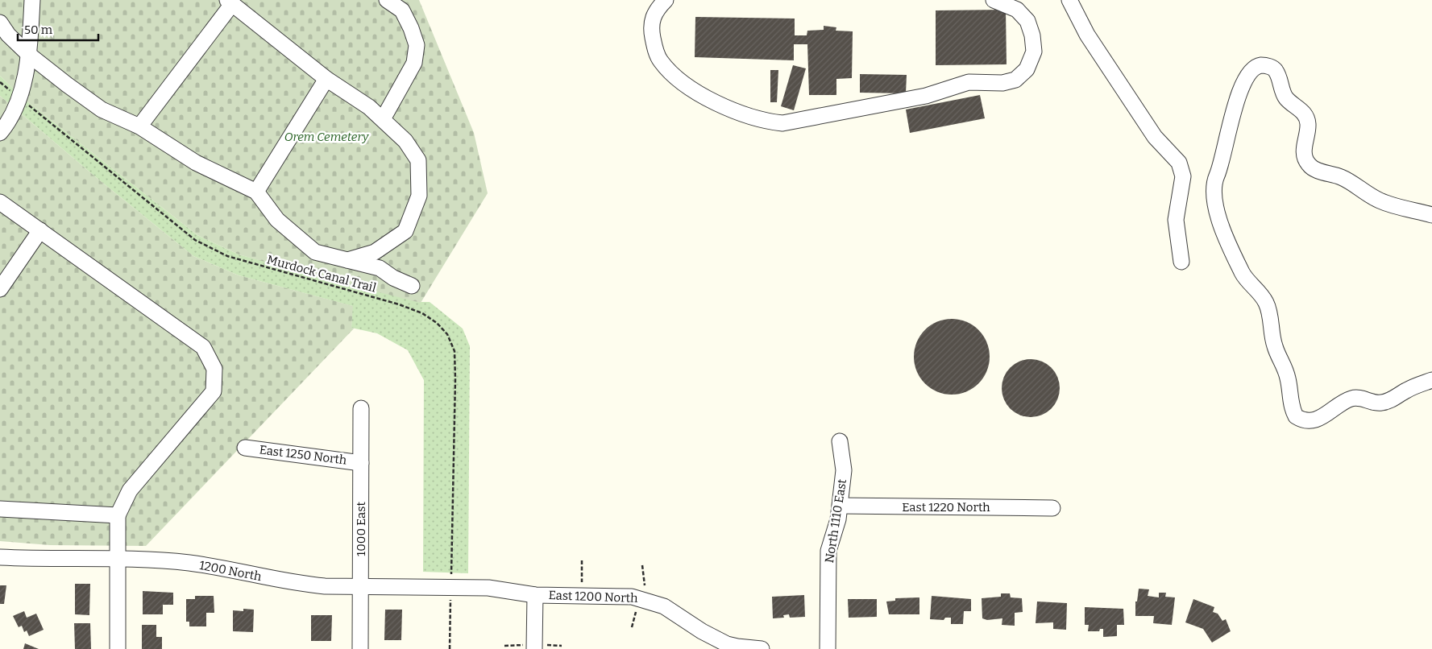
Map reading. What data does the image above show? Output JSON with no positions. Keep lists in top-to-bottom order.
{
  "streets": {
    "street": [
      "East 1250 North",
      "East 1220 North",
      "North 1110 East",
      "1000 East",
      "1200 North",
      "East 1200 North"
    ],
    "path": ["Murdock Canal Trail"]
  },
  "crossings": [
    ["East 1250 North", "1000 East"],
    ["East 1220 North", "North 1110 East"],
    ["1000 East", "1200 North"],
    ["1200 North", "East 1200 North"]
  ],
  "parks": ["Orem Cemetery"],
  "scale_bar": "50 m"
}
